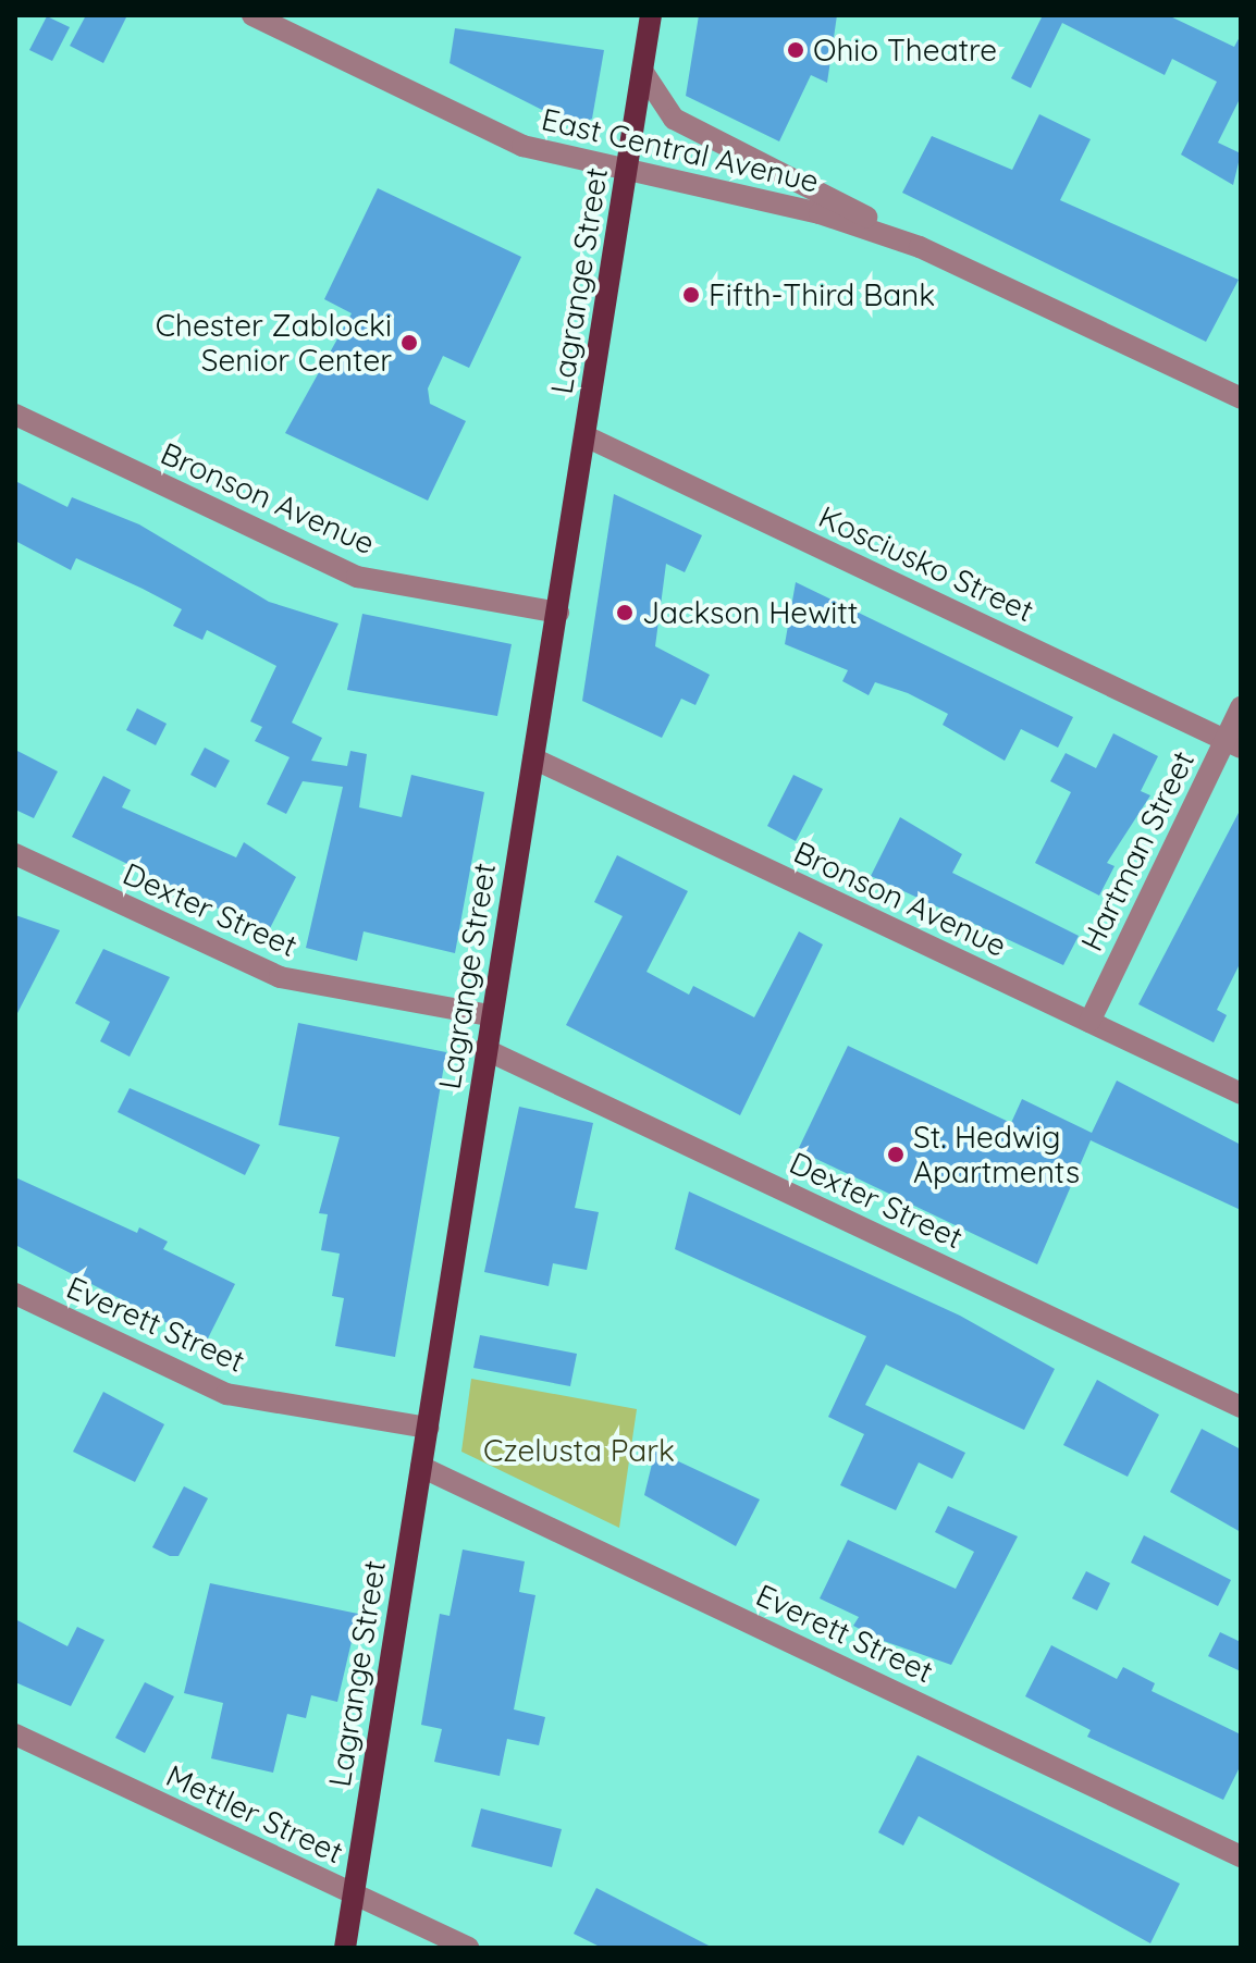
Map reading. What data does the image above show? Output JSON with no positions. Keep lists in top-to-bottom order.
{
  "streets": {
    "main road": ["Lagrange Street"],
    "street": [
      "East Central Avenue",
      "Bronson Avenue",
      "Kosciusko Street",
      "Hartman Street",
      "Dexter Street",
      "Everett Street",
      "Mettler Street"
    ]
  },
  "crossings": [
    ["East Central Avenue", "Lagrange Street"],
    ["Lagrange Street", "Bronson Avenue"],
    ["Lagrange Street", "Kosciusko Street"],
    ["Lagrange Street", "Dexter Street"],
    ["Lagrange Street", "Everett Street"],
    ["Lagrange Street", "Mettler Street"],
    ["Bronson Avenue", "Hartman Street"],
    ["Kosciusko Street", "Hartman Street"]
  ],
  "parks": ["Czelusta Park"],
  "places": [
    "Ohio Theatre",
    "Fifth-Third Bank",
    "Chester Zablocki Senior Center",
    "Jackson Hewitt",
    "St. Hedwig Apartments"
  ]
}
